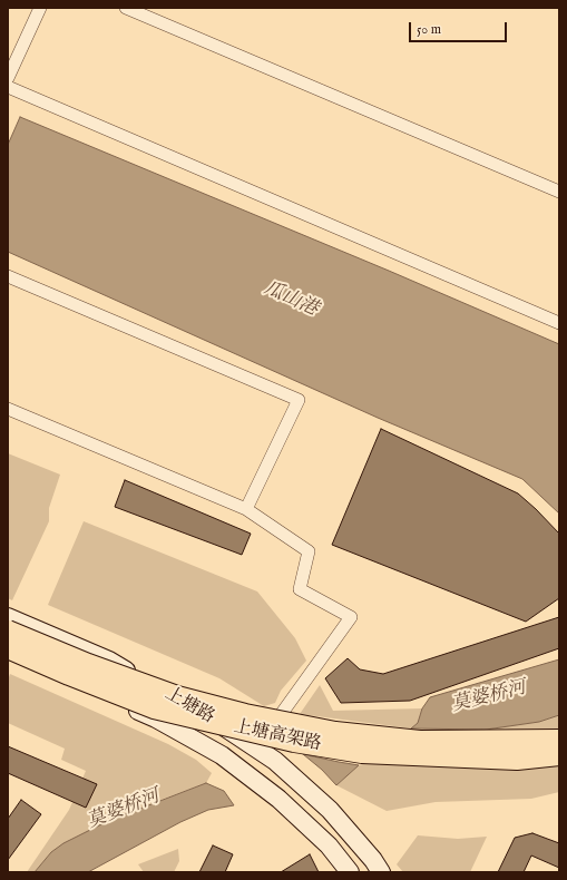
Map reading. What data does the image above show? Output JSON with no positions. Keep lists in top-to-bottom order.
{
  "streets": {
    "highway": ["上塘高架路"],
    "main road": ["上塘路"]
  },
  "water": ["瓜山港", "莫婆桥河"],
  "scale_bar": "50 m"
}
